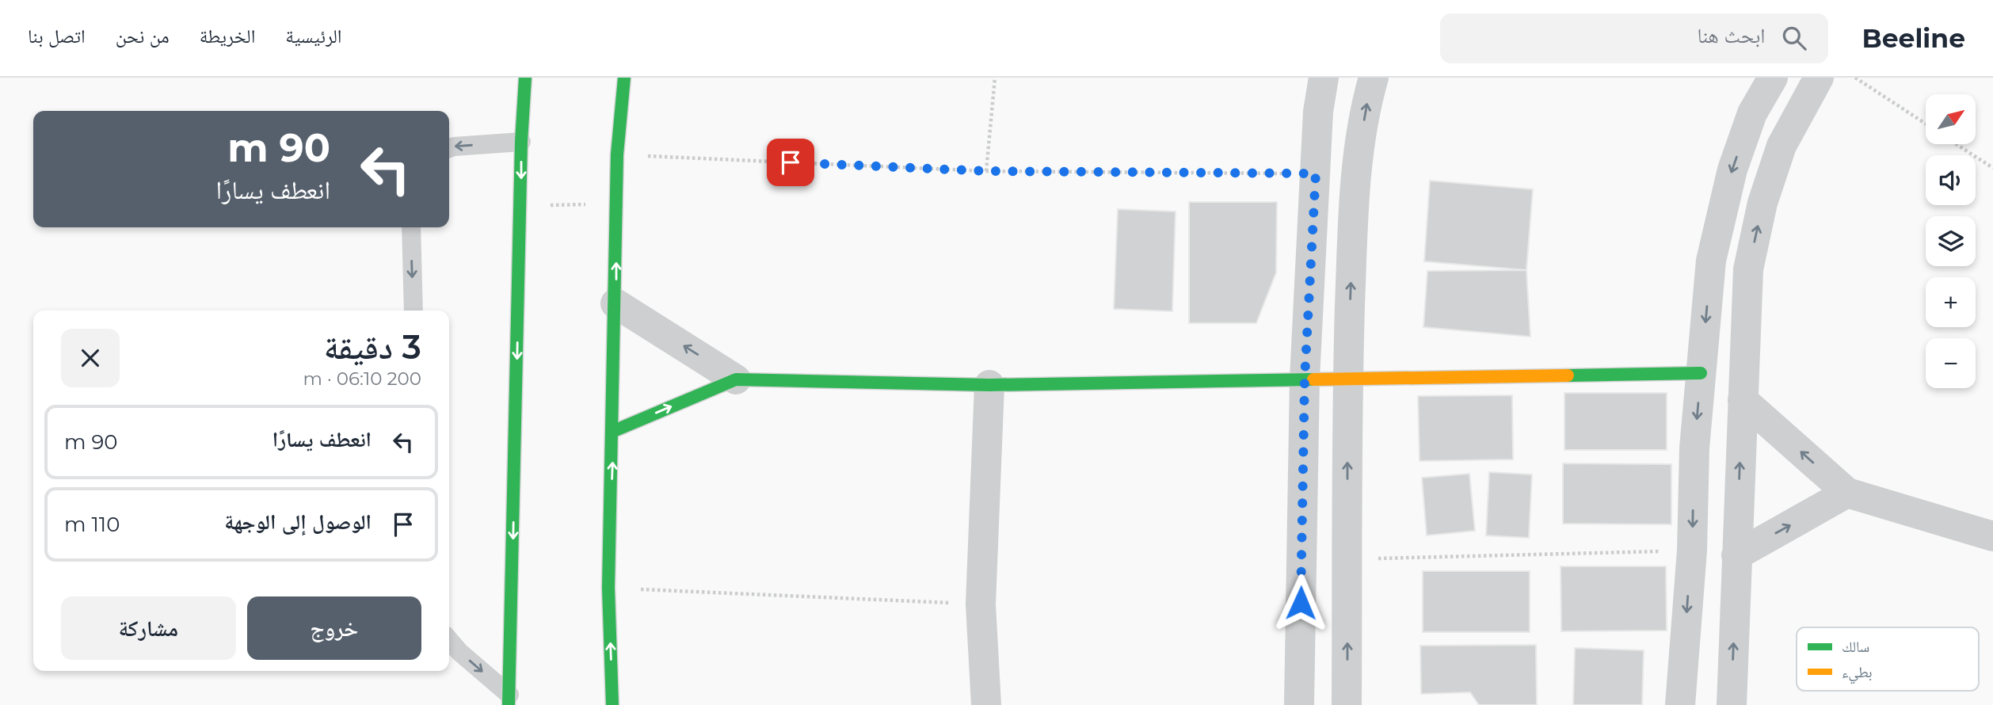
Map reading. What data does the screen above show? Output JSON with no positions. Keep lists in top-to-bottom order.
{
  "legend": ["سالك", "بطيء"],
  "north": "top right",
  "page": {
    "header": "Beeline",
    "search": "ابحث هنا",
    "nav": [
      "الرئيسية",
      "الخريطة",
      "من نحن",
      "اتصل بنا"
    ],
    "map_buttons": ["+", "−"],
    "turn": ["90 m", "انعطف يسارًا"],
    "heading": ["3 دقيقة", "200 m · 06:10"],
    "list": [
      {
        "name": "انعطف يسارًا",
        "value": "90 m"
      },
      {
        "name": "الوصول إلى الوجهة",
        "value": "110 m"
      }
    ],
    "buttons": ["خروج", "مشاركة"]
  }
}
